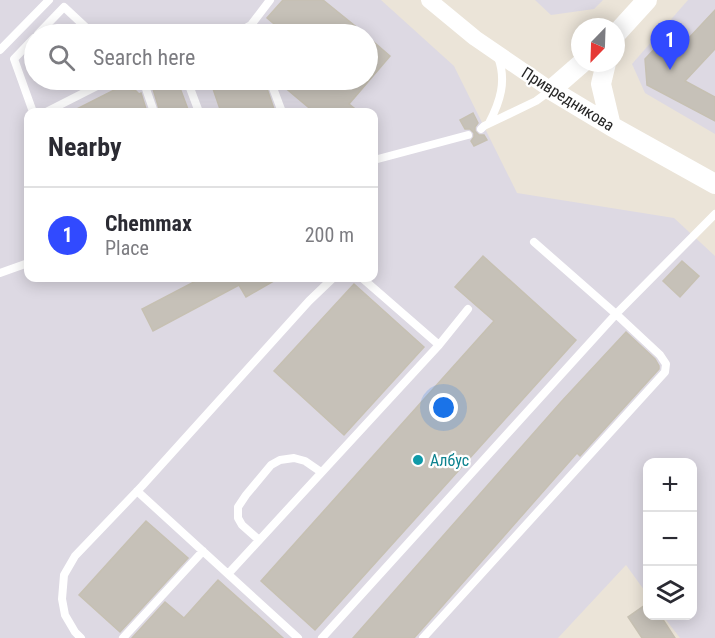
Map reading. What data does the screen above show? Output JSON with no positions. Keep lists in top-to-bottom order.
{
  "streets": {
    "street": ["Привредникова"]
  },
  "places": ["Албус"],
  "north": "bottom left",
  "page": {
    "pins": "1",
    "search": "Search here",
    "heading": "Nearby",
    "list": [
      {
        "mark": "1",
        "name": "Chemmax",
        "note": "Place",
        "value": "200 m"
      }
    ],
    "map_buttons": ["+", "−"]
  }
}
